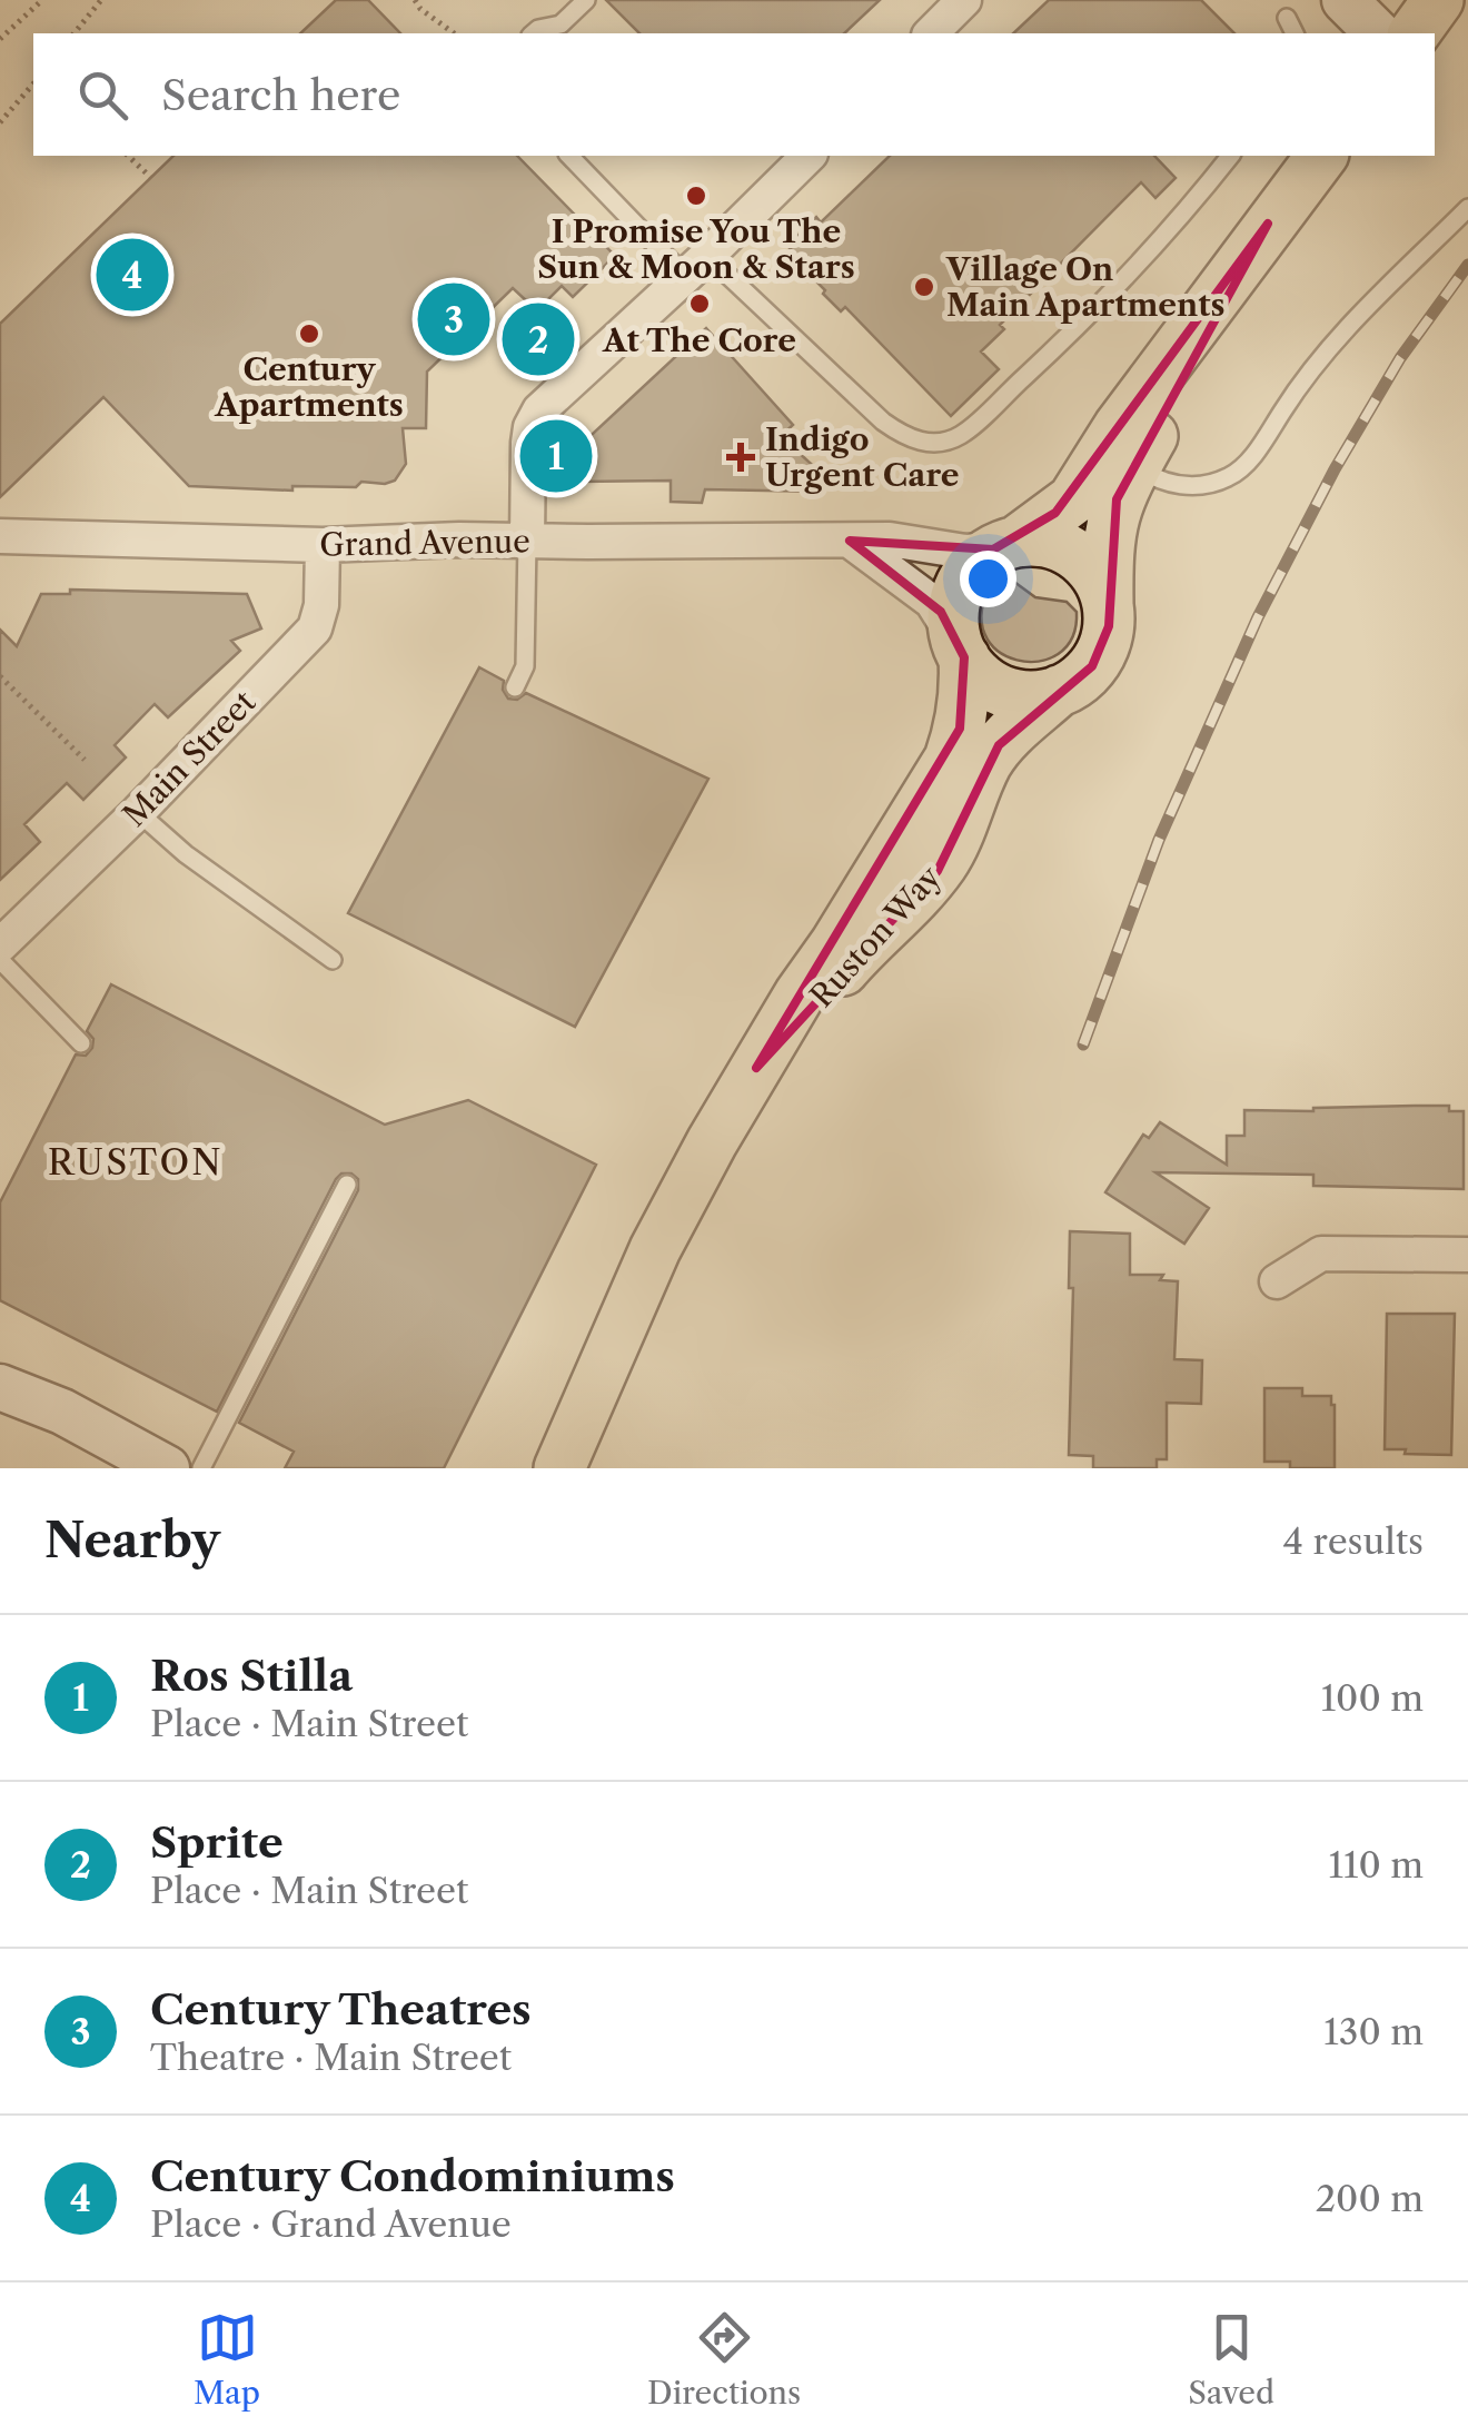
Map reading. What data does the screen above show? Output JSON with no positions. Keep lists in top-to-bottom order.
{
  "streets": {
    "main road": ["Ruston Way"],
    "street": ["Grand Avenue", "Main Street"]
  },
  "crossings": [
    ["Grand Avenue", "Main Street"],
    ["Grand Avenue", "Ruston Way"]
  ],
  "districts": ["RUSTON"],
  "places": {
    "other": [
      "I Promise You The Sun & Moon & Stars",
      "Village On Main Apartments",
      "At The Core",
      "Century Apartments"
    ],
    "health": ["Indigo Urgent Care"]
  },
  "page": {
    "search": "Search here",
    "pins": [
      "4",
      "3",
      "2",
      "1"
    ],
    "heading": ["Nearby", "4 results"],
    "list": [
      {
        "mark": "1",
        "name": "Ros Stilla",
        "note": "Place · Main Street",
        "value": "100 m"
      },
      {
        "mark": "2",
        "name": "Sprite",
        "note": "Place · Main Street",
        "value": "110 m"
      },
      {
        "mark": "3",
        "name": "Century Theatres",
        "note": "Theatre · Main Street",
        "value": "130 m"
      },
      {
        "mark": "4",
        "name": "Century Condominiums",
        "note": "Place · Grand Avenue",
        "value": "200 m"
      }
    ],
    "nav": ["Map", "Directions", "Saved"]
  }
}
